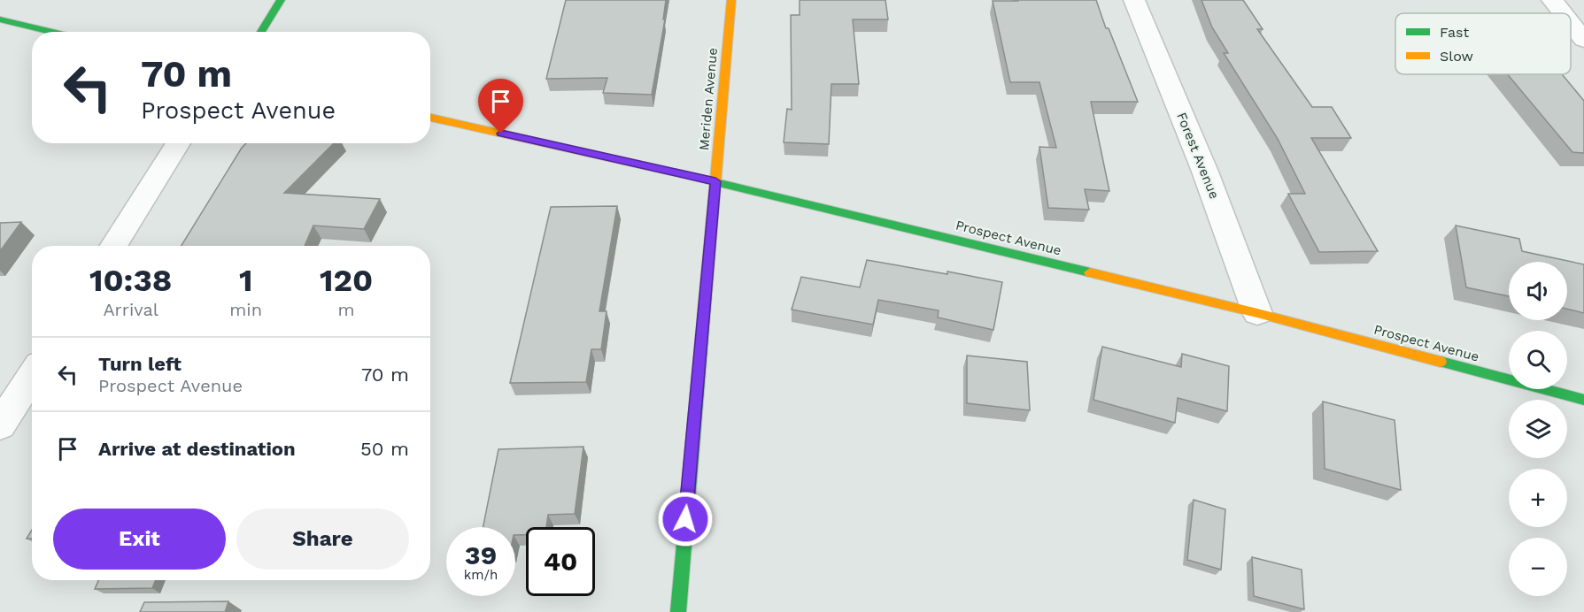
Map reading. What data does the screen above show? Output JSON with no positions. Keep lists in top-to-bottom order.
{
  "streets": {
    "street": ["Meriden Avenue", "Forest Avenue", "Prospect Avenue"]
  },
  "crossings": [
    ["Meriden Avenue", "Prospect Avenue"],
    ["Forest Avenue", "Prospect Avenue"]
  ],
  "legend": ["Fast", "Slow"],
  "page": {
    "turn": ["70 m", "Prospect Avenue"],
    "eta": [
      "10:38",
      "Arrival",
      "1",
      "min",
      "120",
      "m"
    ],
    "map_buttons": ["+", "−"],
    "list": [
      {
        "name": "Turn left",
        "note": "Prospect Avenue",
        "value": "70 m"
      },
      {
        "name": "Arrive at destination",
        "value": "50 m"
      }
    ],
    "buttons": ["Exit", "Share"],
    "speed": "39 km/h",
    "limit": "40"
  }
}
